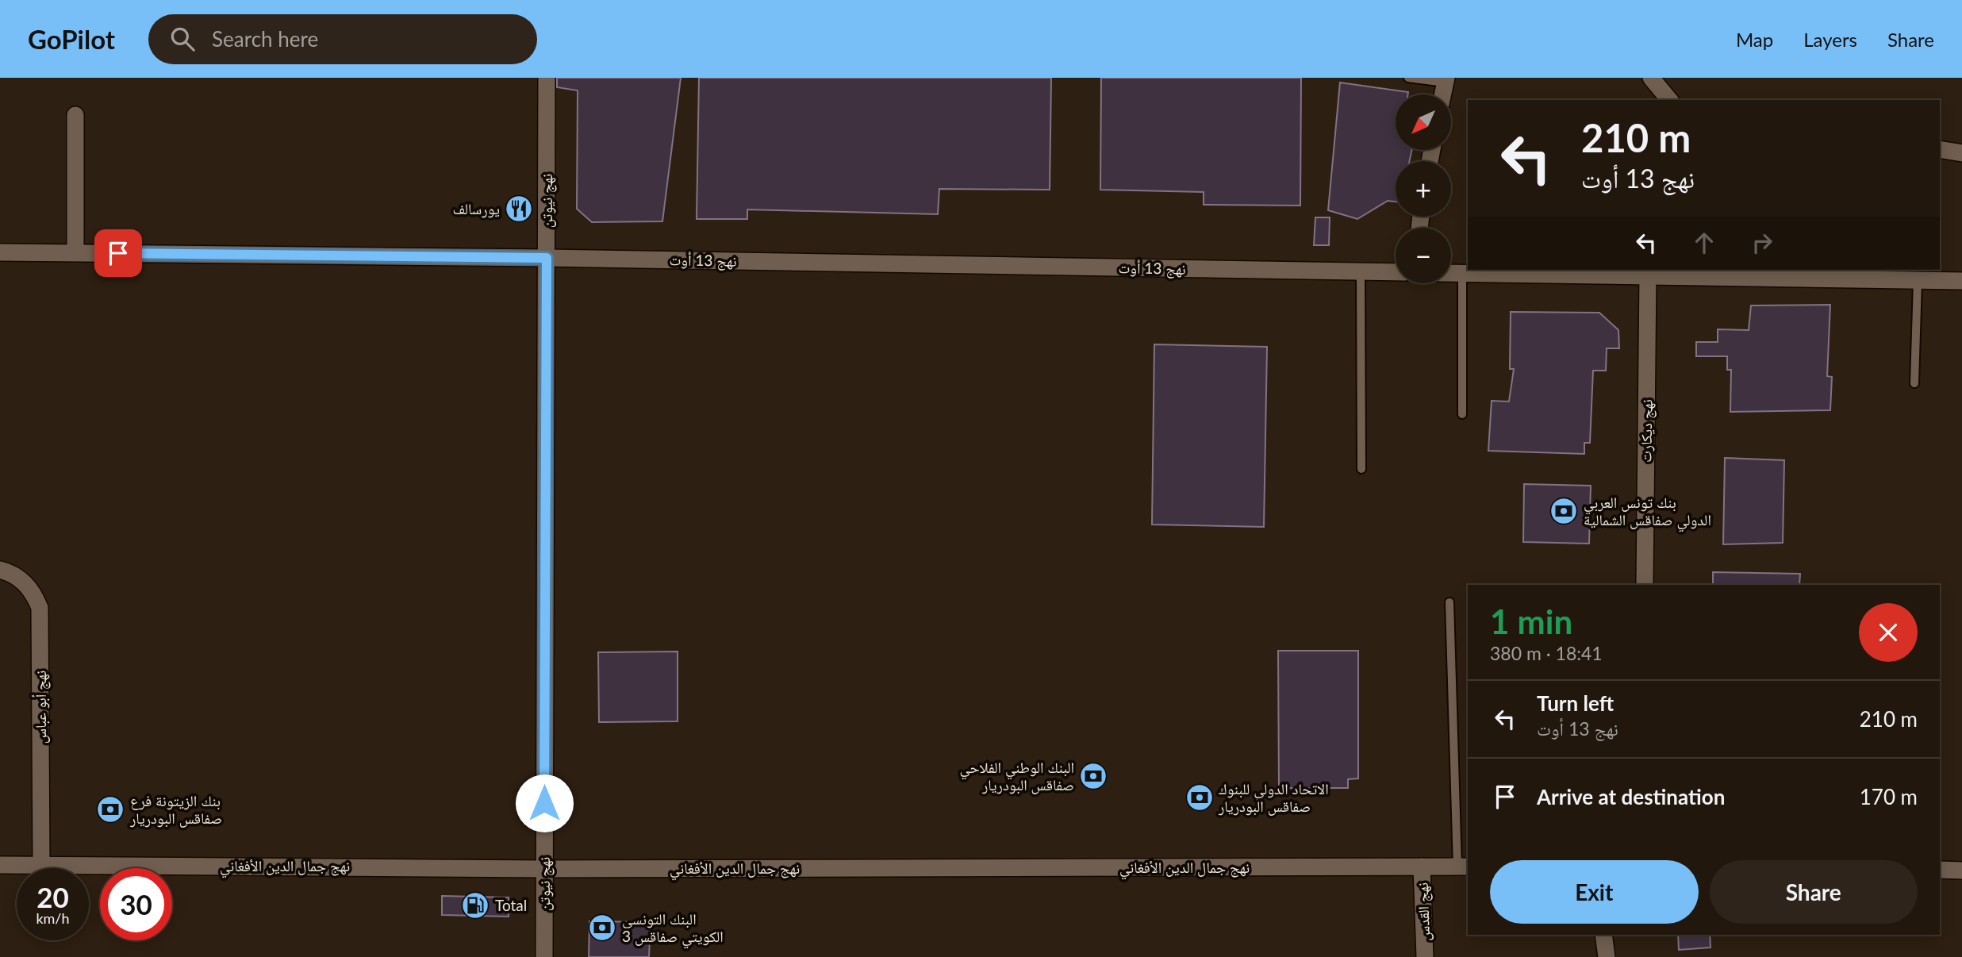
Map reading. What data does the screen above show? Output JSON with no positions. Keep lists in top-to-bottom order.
{
  "streets": {
    "main road": [
      "نهج نيوتن",
      "نهج 13 أوت",
      "نهج ديكارت",
      "نهج أبو عباس",
      "نهج جمال الدين الأفغاني",
      "نهج القدس"
    ]
  },
  "crossings": [
    ["نهج نيوتن", "نهج 13 أوت"],
    ["نهج نيوتن", "نهج جمال الدين الأفغاني"],
    ["نهج أبو عباس", "نهج جمال الدين الأفغاني"],
    ["نهج جمال الدين الأفغاني", "نهج القدس"]
  ],
  "places": {
    "restaurant": ["يورسالف"],
    "bank": [
      "بنك تونس العربي الدولي صفاقس الشمالية",
      "البنك الوطني الفلاحي صفاقس البودريار",
      "الاتحاد الدولي للبنوك صفاقس البودريار",
      "بنك الزيتونة فرع صفاقس البودريار",
      "البنك التونسي الكويتي صفاقس 3"
    ],
    "fuel station": ["Total"]
  },
  "north": "bottom left",
  "page": {
    "header": "GoPilot",
    "search": "Search here",
    "nav": ["Map", "Layers", "Share"],
    "map_buttons": ["+", "−"],
    "turn": ["210 m", "نهج 13 أوت"],
    "heading": ["1 min", "380 m · 18:41"],
    "list": [
      {
        "name": "Turn left",
        "note": "نهج 13 أوت",
        "value": "210 m"
      },
      {
        "name": "Arrive at destination",
        "value": "170 m"
      }
    ],
    "buttons": ["Exit", "Share"],
    "speed": "20 km/h",
    "limit": "30"
  }
}
